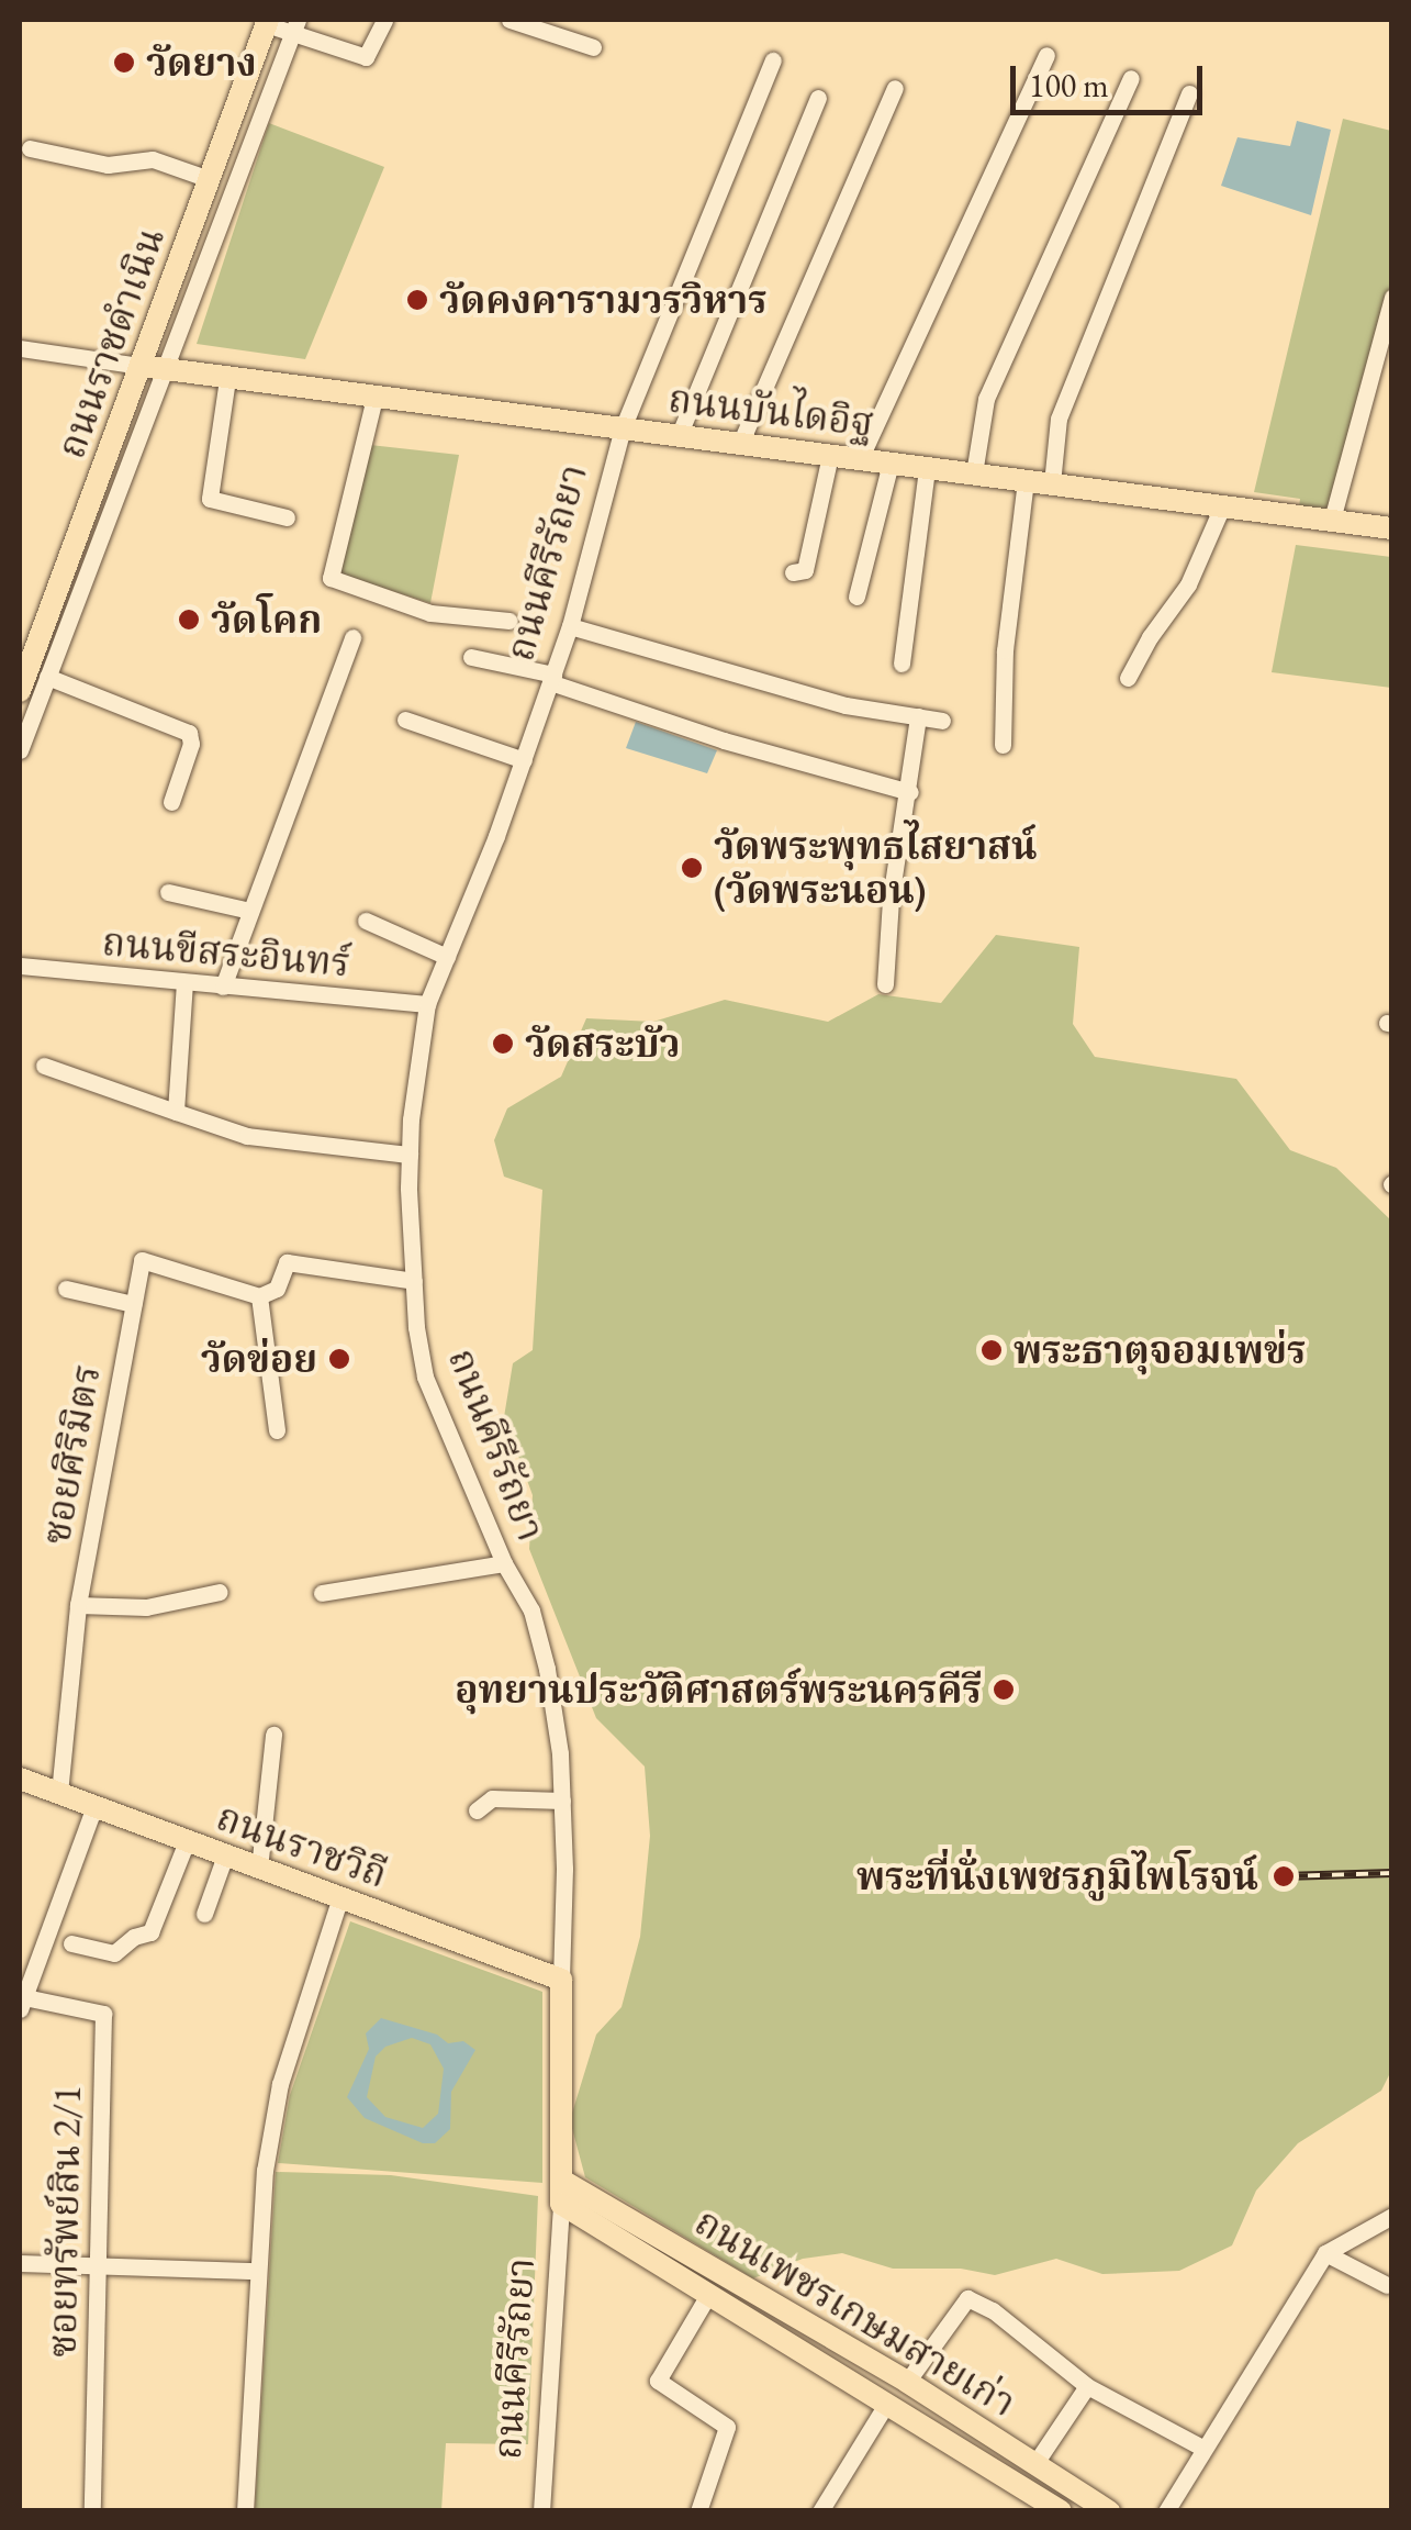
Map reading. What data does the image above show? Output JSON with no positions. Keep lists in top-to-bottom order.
{
  "streets": {
    "main road": [
      "ถนนราชดำเนิน",
      "ถนนบันไดอิฐ",
      "ถนนคีรีรัถยา",
      "ถนนราชวิถี",
      "ถนนเพชรเกษมสายเก่า"
    ],
    "street": ["ถนนขีสระอินทร์", "ซอยศิริมิตร", "ซอยทรัพย์สิน 2/1"]
  },
  "crossings": [
    ["ถนนราชดำเนิน", "ถนนบันไดอิฐ"],
    ["ถนนบันไดอิฐ", "ถนนคีรีรัถยา"],
    ["ถนนคีรีรัถยา", "ถนนขีสระอินทร์"],
    ["ถนนคีรีรัถยา", "ถนนราชวิถี"],
    ["ถนนคีรีรัถยา", "ถนนเพชรเกษมสายเก่า"],
    ["ซอยศิริมิตร", "ถนนราชวิถี"]
  ],
  "places": [
    "วัดยาง",
    "วัดคงคารามวรวิหาร",
    "วัดโคก",
    "วัดพระพุทธไสยาสน์ (วัดพระนอน)",
    "วัดสระบัว",
    "พระธาตุจอมเพข่ร",
    "วัดข่อย",
    "อุทยานประวัติศาสตร์พระนครคีรี",
    "พระที่นั่งเพชรภูมิไพโรจน์"
  ],
  "scale_bar": "100 m"
}
